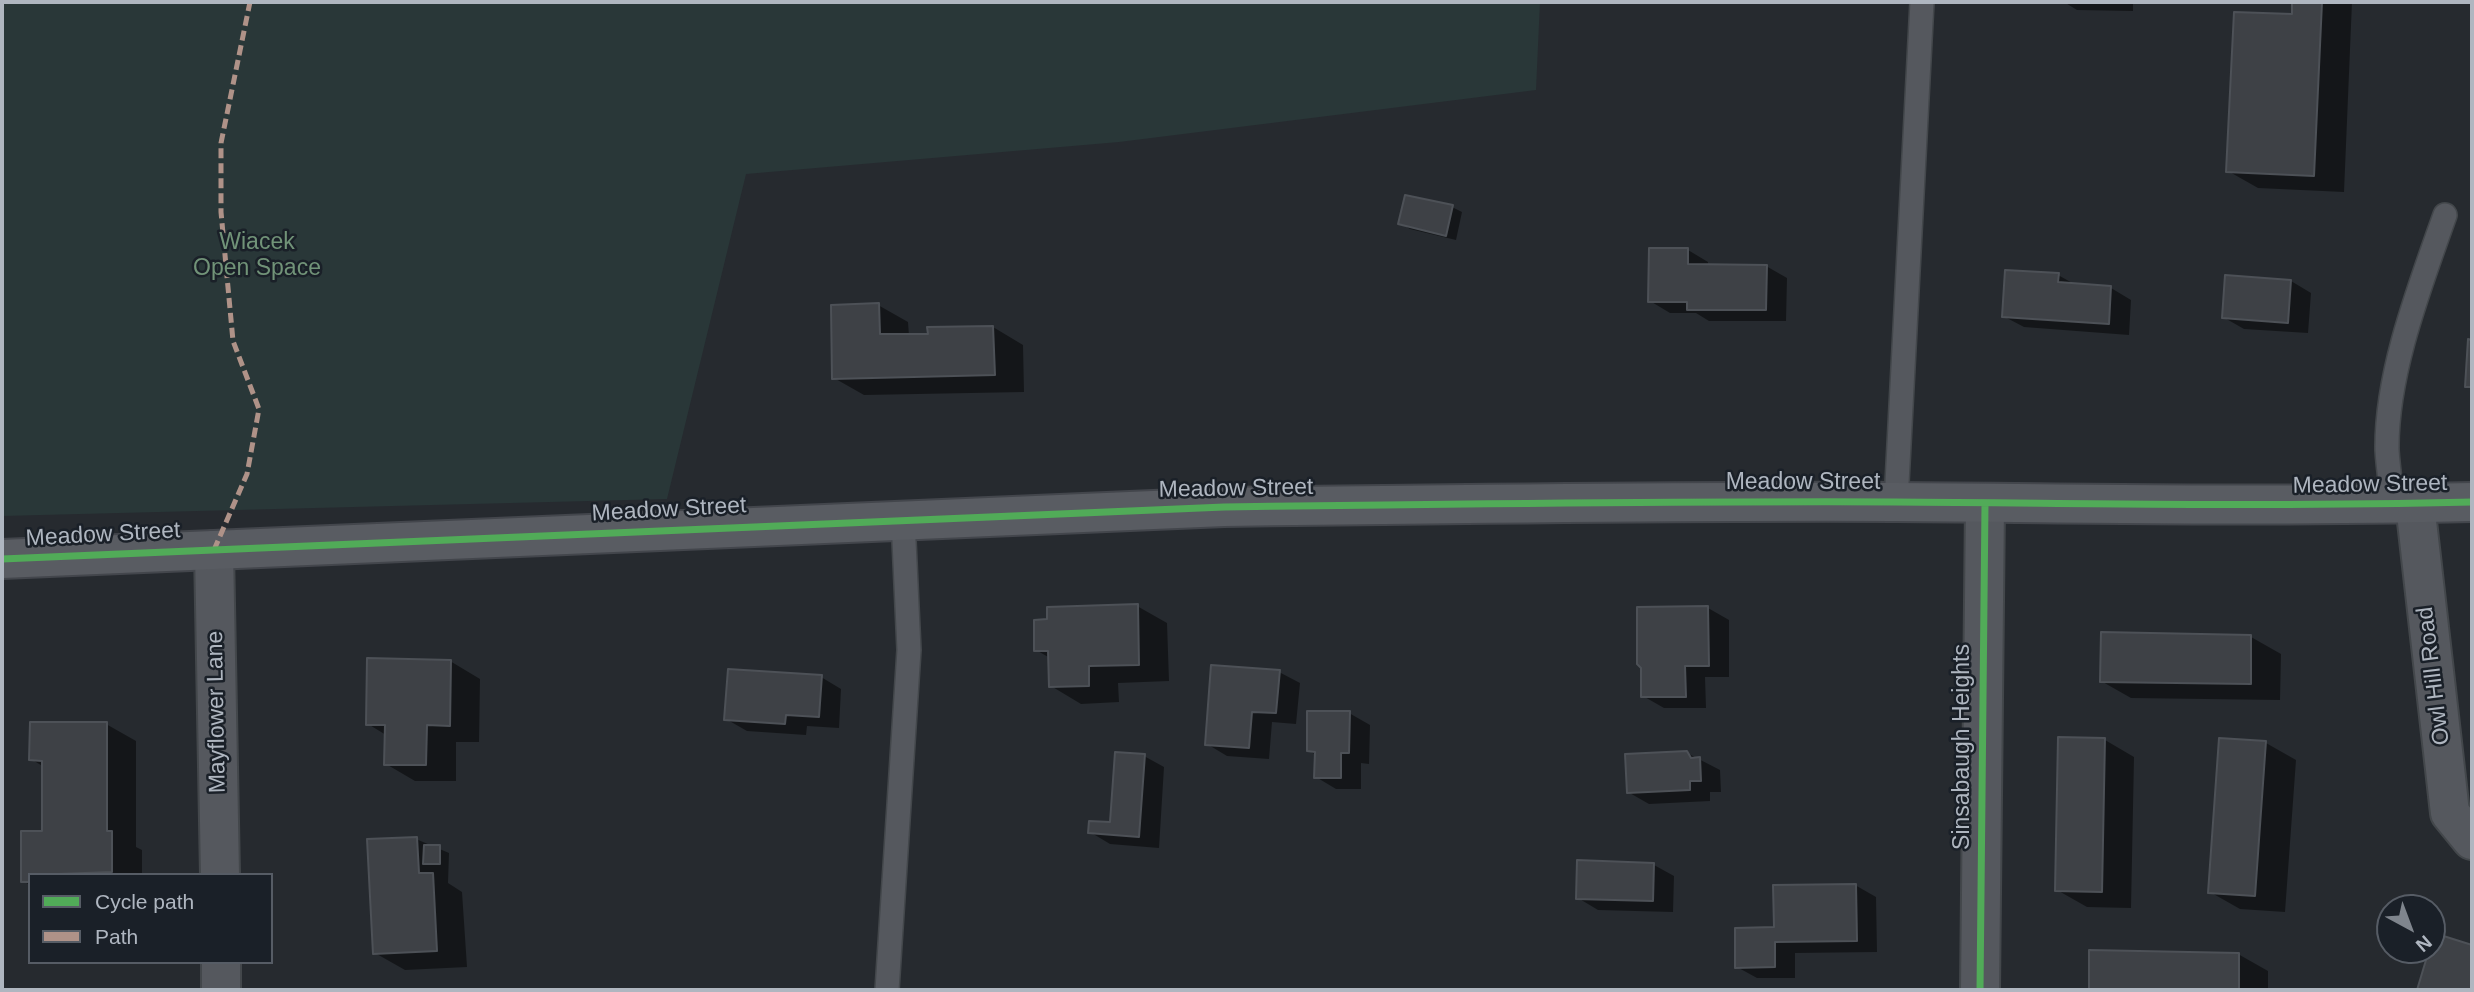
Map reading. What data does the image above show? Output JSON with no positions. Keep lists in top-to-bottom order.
{
  "streets": {
    "street": [
      "Meadow Street",
      "Owl Hill Road",
      "Mayflower Lane",
      "Sinsabaugh Heights"
    ]
  },
  "crossings": [
    ["Meadow Street", "Owl Hill Road"],
    ["Meadow Street", "Mayflower Lane"],
    ["Meadow Street", "Sinsabaugh Heights"]
  ],
  "parks": ["Wiacek Open Space"],
  "legend": ["Cycle path", "Path"],
  "north": "bottom right"
}
